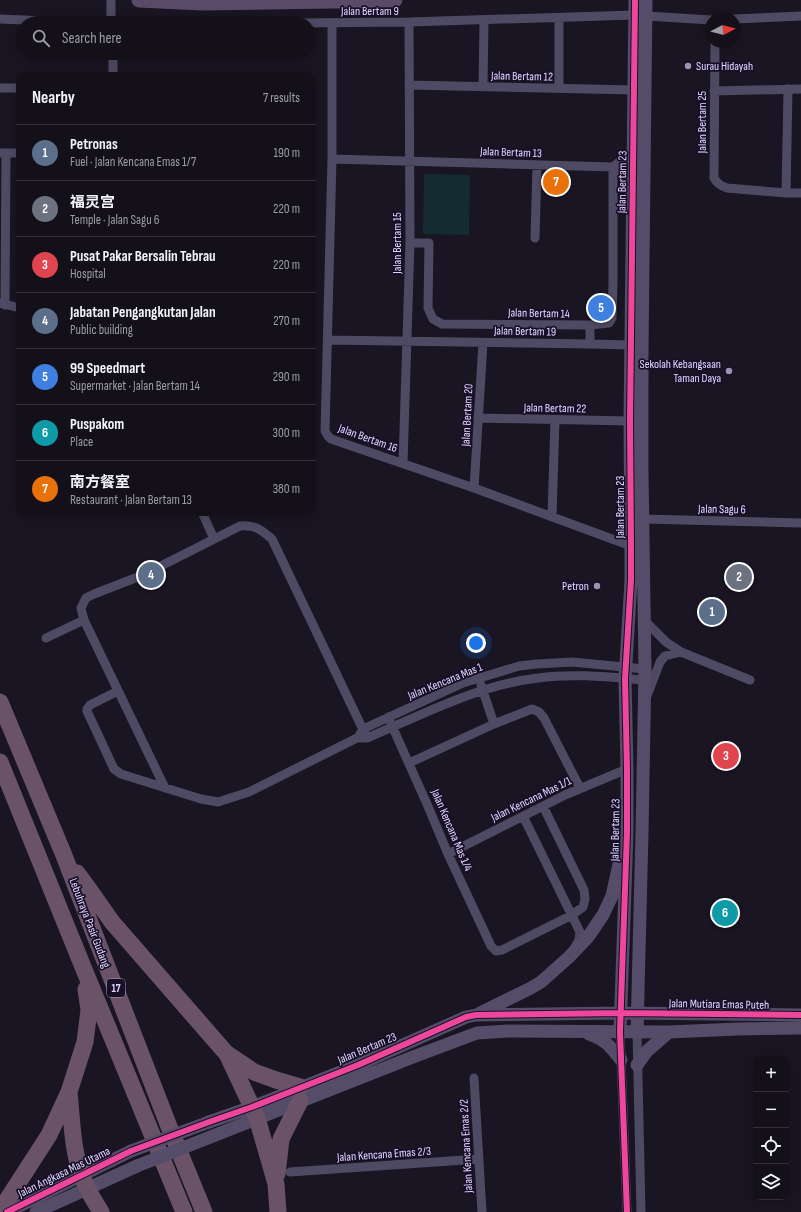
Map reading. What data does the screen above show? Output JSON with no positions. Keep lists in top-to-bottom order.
{
  "streets": {
    "highway": ["Lebuhraya Pasir Gudang", "17"],
    "street": [
      "Jalan Bertam 9",
      "Jalan Bertam 12",
      "Jalan Bertam 25",
      "Jalan Bertam 13",
      "Jalan Bertam 23",
      "Jalan Bertam 15",
      "Jalan Bertam 14",
      "Jalan Bertam 19",
      "Jalan Bertam 22",
      "Jalan Bertam 20",
      "Jalan Bertam 16",
      "Jalan Sagu 6",
      "Jalan Kencana Mas 1",
      "Jalan Kencana Mas 1/1",
      "Jalan Kencana Mas 1/4",
      "Jalan Mutiara Emas Puteh",
      "Jalan Kencana Emas 2/2",
      "Jalan Kencana Emas 2/3",
      "Jalan Angkasa Mas Utama"
    ]
  },
  "crossings": [
    ["Jalan Bertam 9", "Jalan Bertam 23"],
    ["Jalan Bertam 9", "Jalan Bertam 15"],
    ["Jalan Bertam 9", "Jalan Bertam 16"],
    ["Jalan Bertam 12", "Jalan Bertam 23"],
    ["Jalan Bertam 12", "Jalan Bertam 15"],
    ["Jalan Bertam 13", "Jalan Bertam 23"],
    ["Jalan Bertam 13", "Jalan Bertam 15"],
    ["Jalan Bertam 13", "Jalan Bertam 14"],
    ["Jalan Bertam 13", "Jalan Bertam 16"],
    ["Jalan Bertam 23", "Jalan Bertam 19"],
    ["Jalan Bertam 23", "Jalan Bertam 22"],
    ["Jalan Bertam 23", "Jalan Bertam 16"],
    ["Jalan Bertam 23", "Jalan Sagu 6"],
    ["Jalan Bertam 23", "Jalan Kencana Mas 1"],
    ["Jalan Bertam 23", "Jalan Kencana Mas 1/1"],
    ["Jalan Bertam 23", "Jalan Mutiara Emas Puteh"],
    ["Jalan Bertam 23", "Jalan Angkasa Mas Utama"],
    ["Jalan Bertam 15", "Jalan Bertam 14"],
    ["Jalan Bertam 15", "Jalan Bertam 19"],
    ["Jalan Bertam 15", "Jalan Bertam 16"],
    ["Jalan Bertam 19", "Jalan Bertam 20"],
    ["Jalan Bertam 19", "Jalan Bertam 16"],
    ["Jalan Bertam 22", "Jalan Bertam 20"],
    ["Jalan Bertam 20", "Jalan Bertam 16"],
    ["Jalan Kencana Mas 1", "Jalan Kencana Mas 1/4"],
    ["Jalan Kencana Mas 1/1", "Jalan Kencana Mas 1/4"],
    ["Jalan Kencana Emas 2/2", "Jalan Kencana Emas 2/3"]
  ],
  "places": ["Surau Hidayah", "Sekolah Kebangsaan Taman Daya", "Petron"],
  "north": "right",
  "page": {
    "search": "Search here",
    "heading": ["Nearby", "7 results"],
    "list": [
      {
        "mark": "1",
        "name": "Petronas",
        "note": "Fuel · Jalan Kencana Emas 1/7",
        "value": "190 m"
      },
      {
        "mark": "2",
        "name": "福灵宫",
        "note": "Temple · Jalan Sagu 6",
        "value": "220 m"
      },
      {
        "mark": "3",
        "name": "Pusat Pakar Bersalin Tebrau",
        "note": "Hospital",
        "value": "220 m"
      },
      {
        "mark": "4",
        "name": "Jabatan Pengangkutan Jalan",
        "note": "Public building",
        "value": "270 m"
      },
      {
        "mark": "5",
        "name": "99 Speedmart",
        "note": "Supermarket · Jalan Bertam 14",
        "value": "290 m"
      },
      {
        "mark": "6",
        "name": "Puspakom",
        "note": "Place",
        "value": "300 m"
      },
      {
        "mark": "7",
        "name": "南方餐室",
        "note": "Restaurant · Jalan Bertam 13",
        "value": "380 m"
      }
    ],
    "pins": [
      "7",
      "5",
      "4",
      "2",
      "1",
      "3",
      "6"
    ],
    "map_buttons": ["+", "−"]
  }
}
